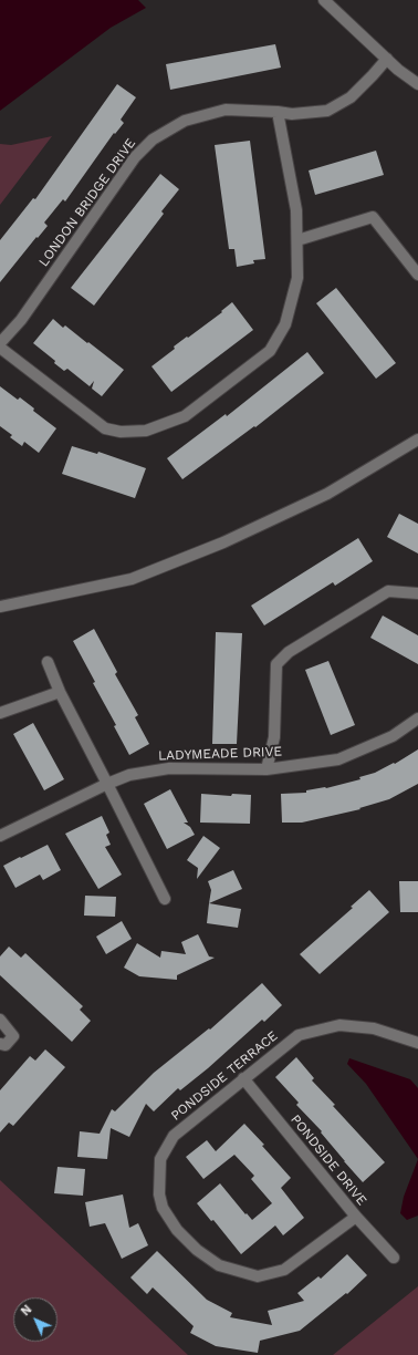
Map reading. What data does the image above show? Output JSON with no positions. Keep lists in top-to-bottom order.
{
  "streets": {
    "street": [
      "LONDON BRIDGE DRIVE",
      "LADYMEADE DRIVE",
      "PONDSIDE TERRACE",
      "PONDSIDE DRIVE"
    ]
  },
  "crossings": [
    ["PONDSIDE TERRACE", "PONDSIDE DRIVE"]
  ],
  "north": "top left"
}
